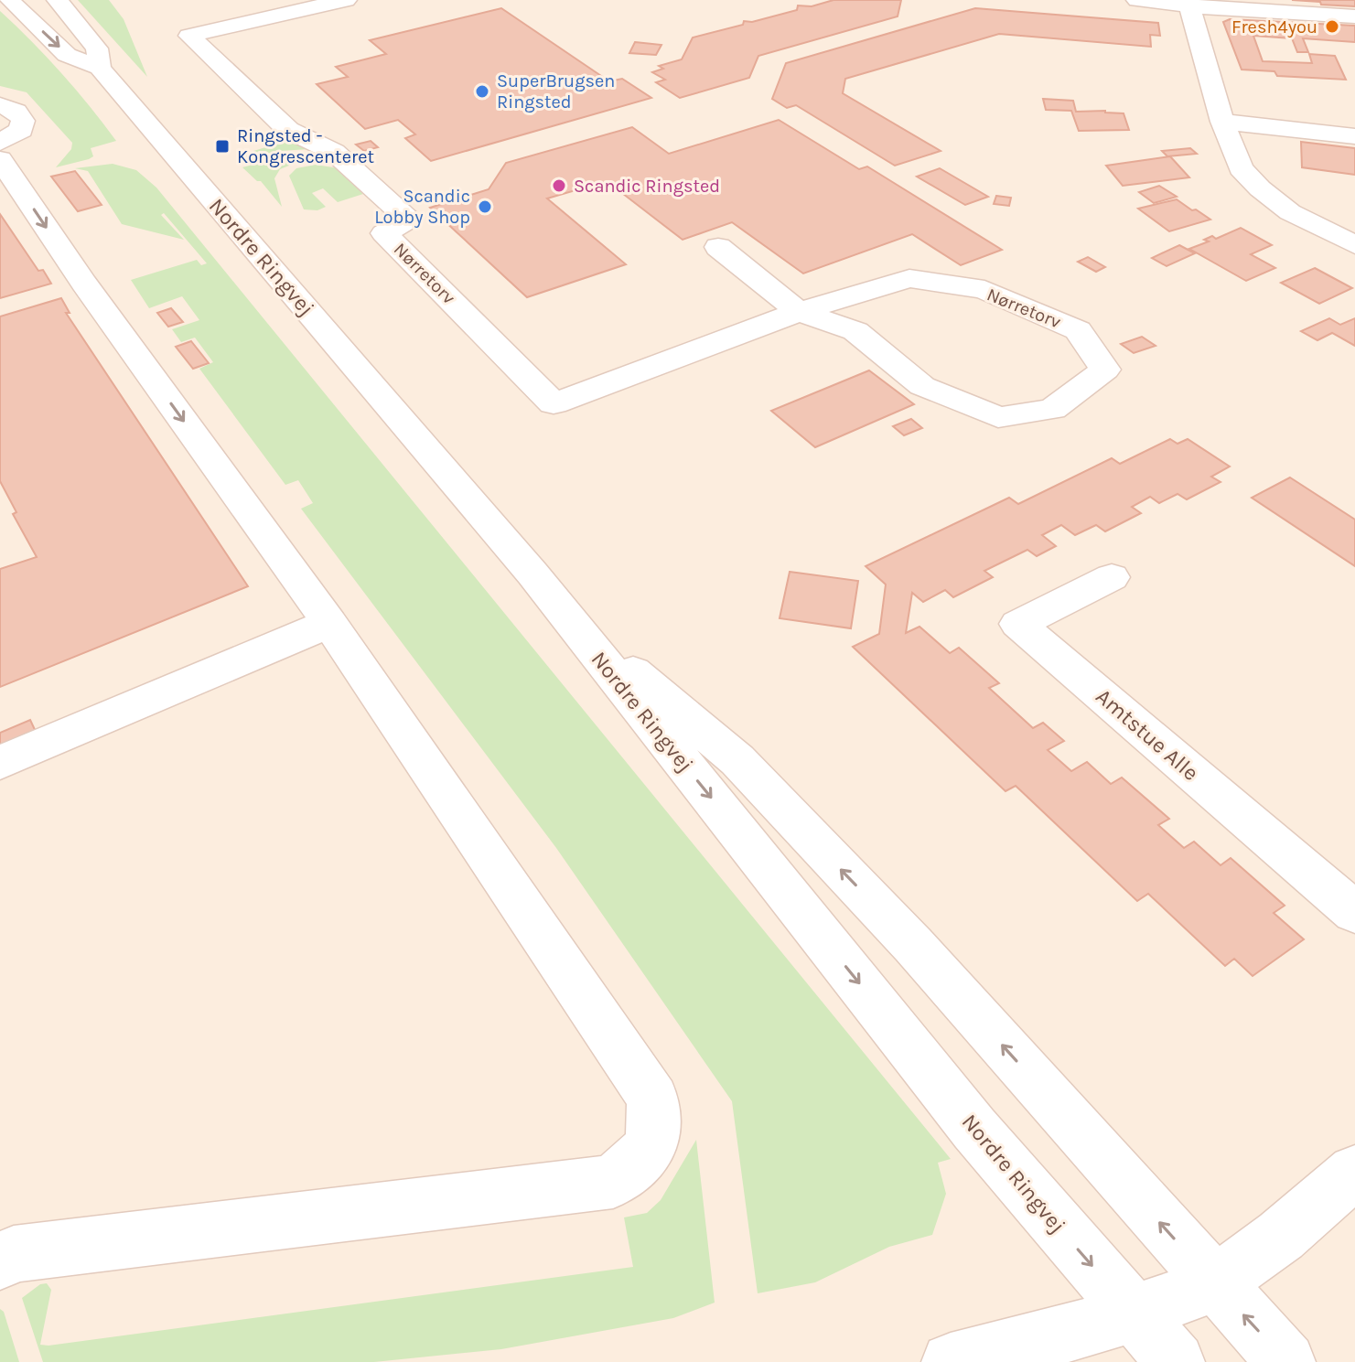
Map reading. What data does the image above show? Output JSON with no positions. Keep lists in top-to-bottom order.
{
  "streets": {
    "street": ["Nordre Ringvej", "Nørretorv", "Amtstue Alle"]
  },
  "places": {
    "other": [
      "Fresh4you",
      "SuperBrugsen Ringsted",
      "Scandic Ringsted",
      "Scandic Lobby Shop"
    ],
    "transit": ["Ringsted - Kongrescenteret"]
  }
}
